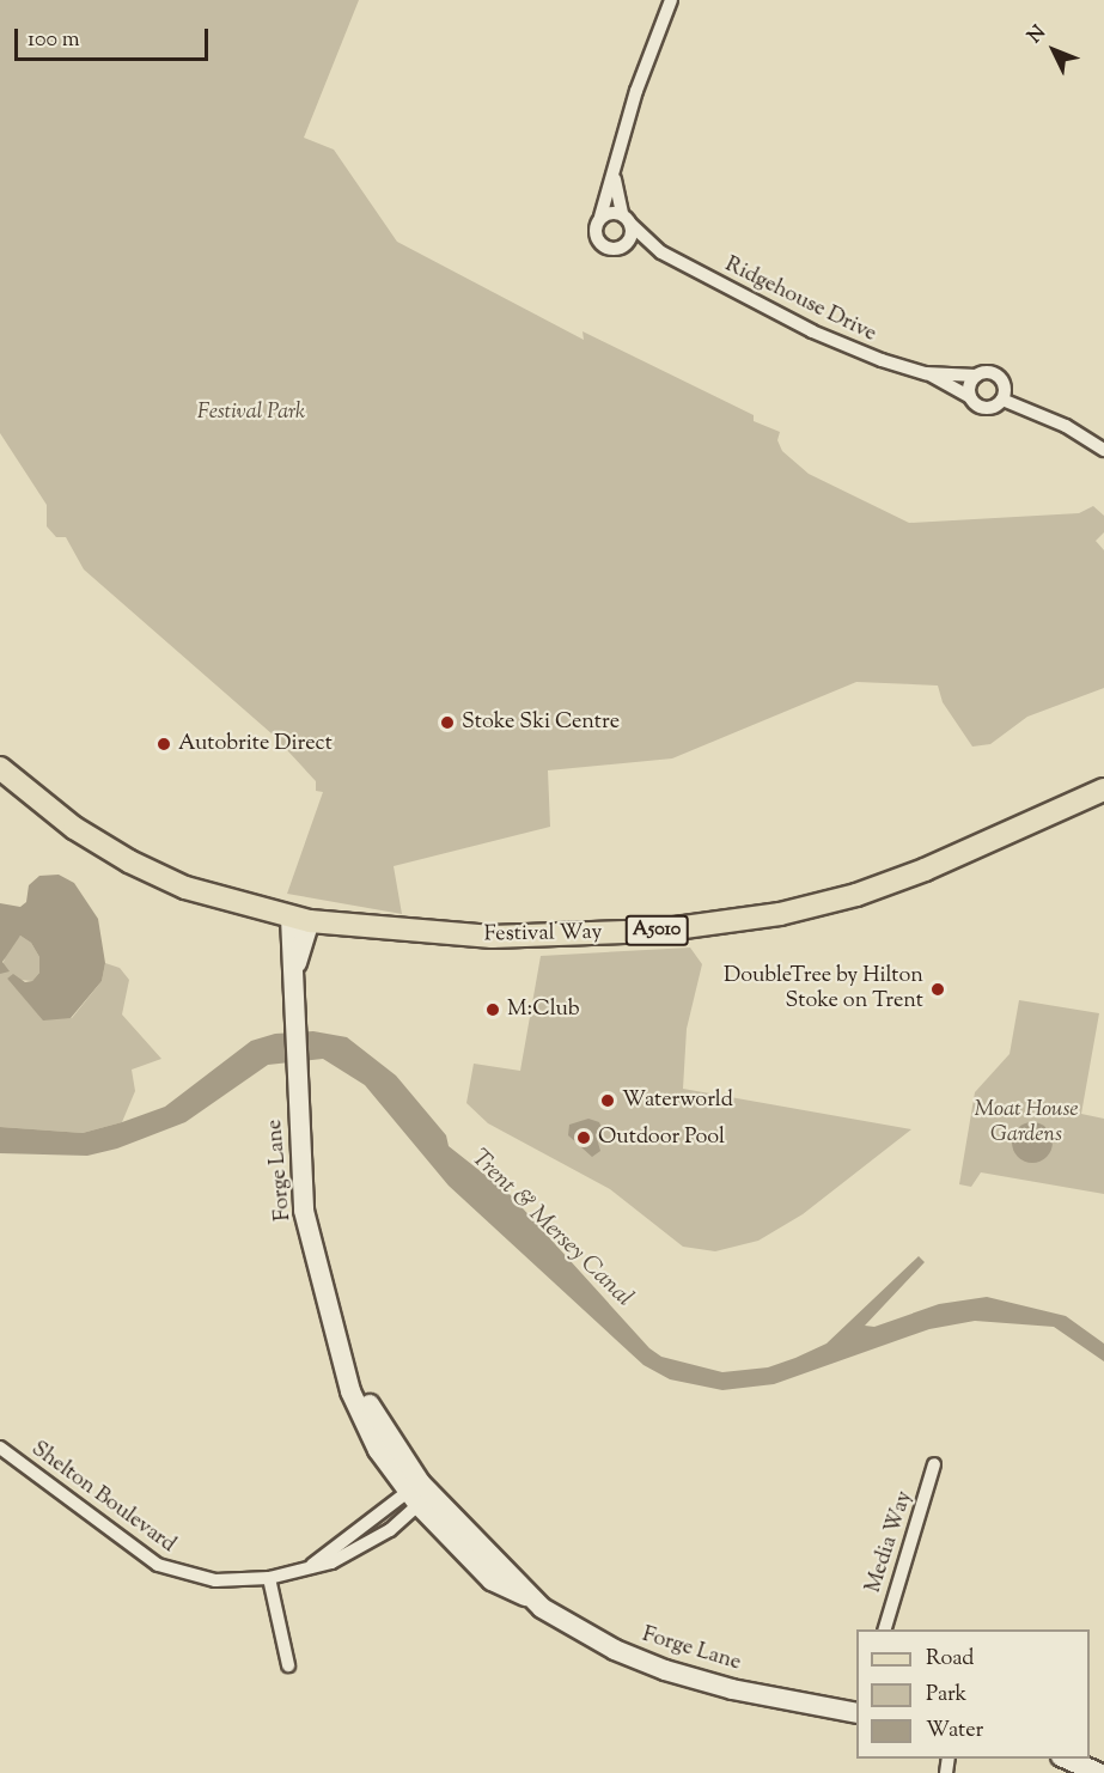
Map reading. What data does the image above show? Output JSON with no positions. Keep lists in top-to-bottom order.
{
  "streets": {
    "main road": ["A5010", "Festival Way"],
    "street": [
      "Ridgehouse Drive",
      "Forge Lane",
      "Shelton Boulevard",
      "Media Way"
    ]
  },
  "crossings": [
    ["Festival Way", "Forge Lane"],
    ["Forge Lane", "Shelton Boulevard"]
  ],
  "water": ["Trent & Mersey Canal"],
  "parks": ["Festival Park", "Moat House Gardens"],
  "places": [
    "Stoke Ski Centre",
    "Autobrite Direct",
    "DoubleTree by Hilton Stoke on Trent",
    "M:Club",
    "Waterworld",
    "Outdoor Pool"
  ],
  "legend": ["Road", "Park", "Water"],
  "scale_bar": "100 m",
  "north": "top left"
}
